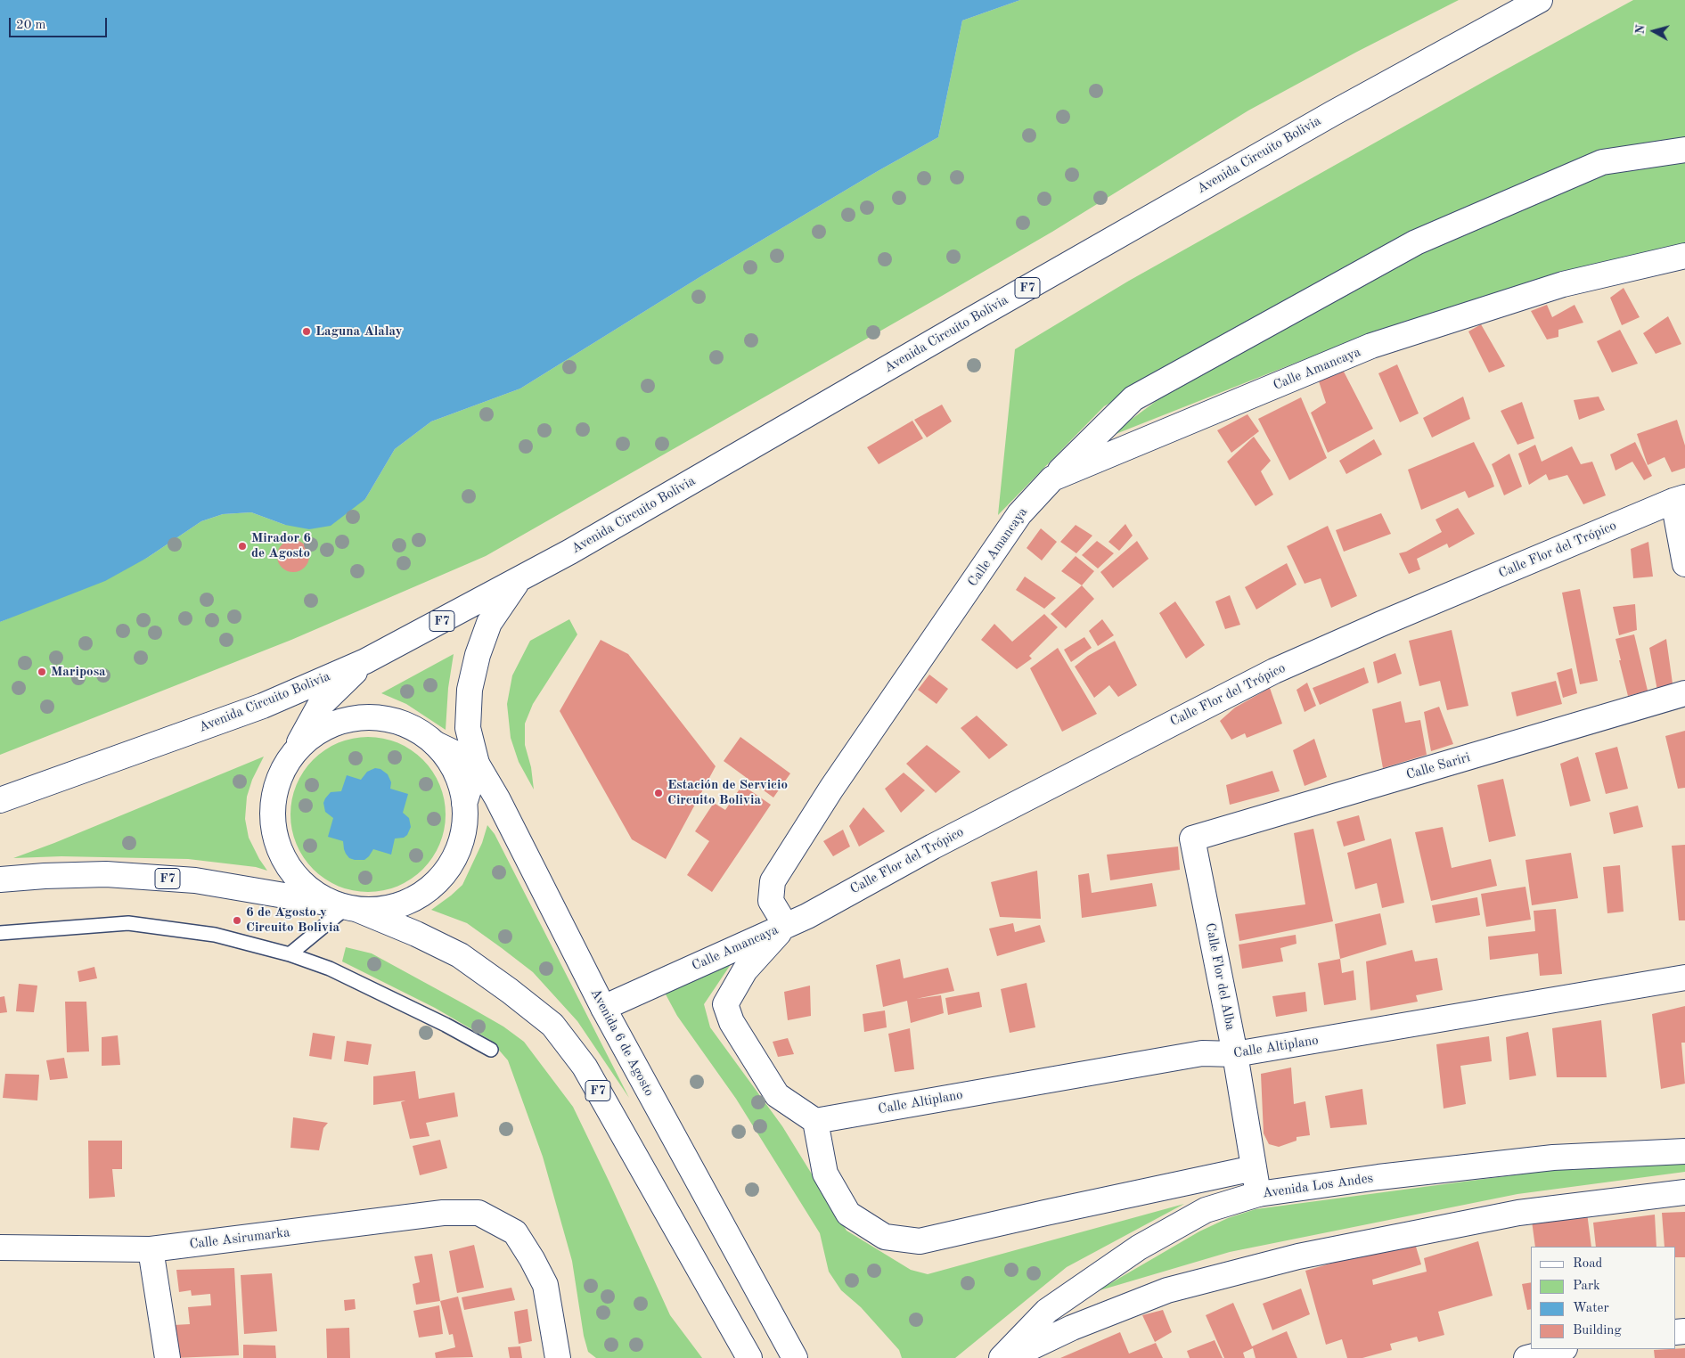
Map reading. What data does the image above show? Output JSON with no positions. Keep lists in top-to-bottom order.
{
  "streets": {
    "main road": [
      "Avenida Circuito Bolivia",
      "F7",
      "Calle Amancaya",
      "Calle Flor del Trópico",
      "Calle Sariri",
      "Calle Flor del Alba",
      "Avenida 6 de Agosto",
      "Calle Altiplano",
      "Avenida Los Andes",
      "Calle Asirumarka"
    ]
  },
  "crossings": [
    ["Avenida Circuito Bolivia", "F7"],
    ["Avenida Circuito Bolivia", "Avenida 6 de Agosto"],
    ["F7", "Avenida 6 de Agosto"],
    ["Calle Amancaya", "Calle Flor del Trópico"],
    ["Calle Amancaya", "Avenida 6 de Agosto"],
    ["Calle Sariri", "Calle Flor del Alba"],
    ["Calle Flor del Alba", "Calle Altiplano"],
    ["Calle Flor del Alba", "Avenida Los Andes"]
  ],
  "places": [
    "Laguna Alalay",
    "Mirador 6 de Agosto",
    "Mariposa",
    "Estación de Servicio Circuito Bolivia",
    "6 de Agosto y Circuito Bolivia"
  ],
  "legend": [
    "Road",
    "Park",
    "Water",
    "Building"
  ],
  "scale_bar": "20 m",
  "north": "left"
}
